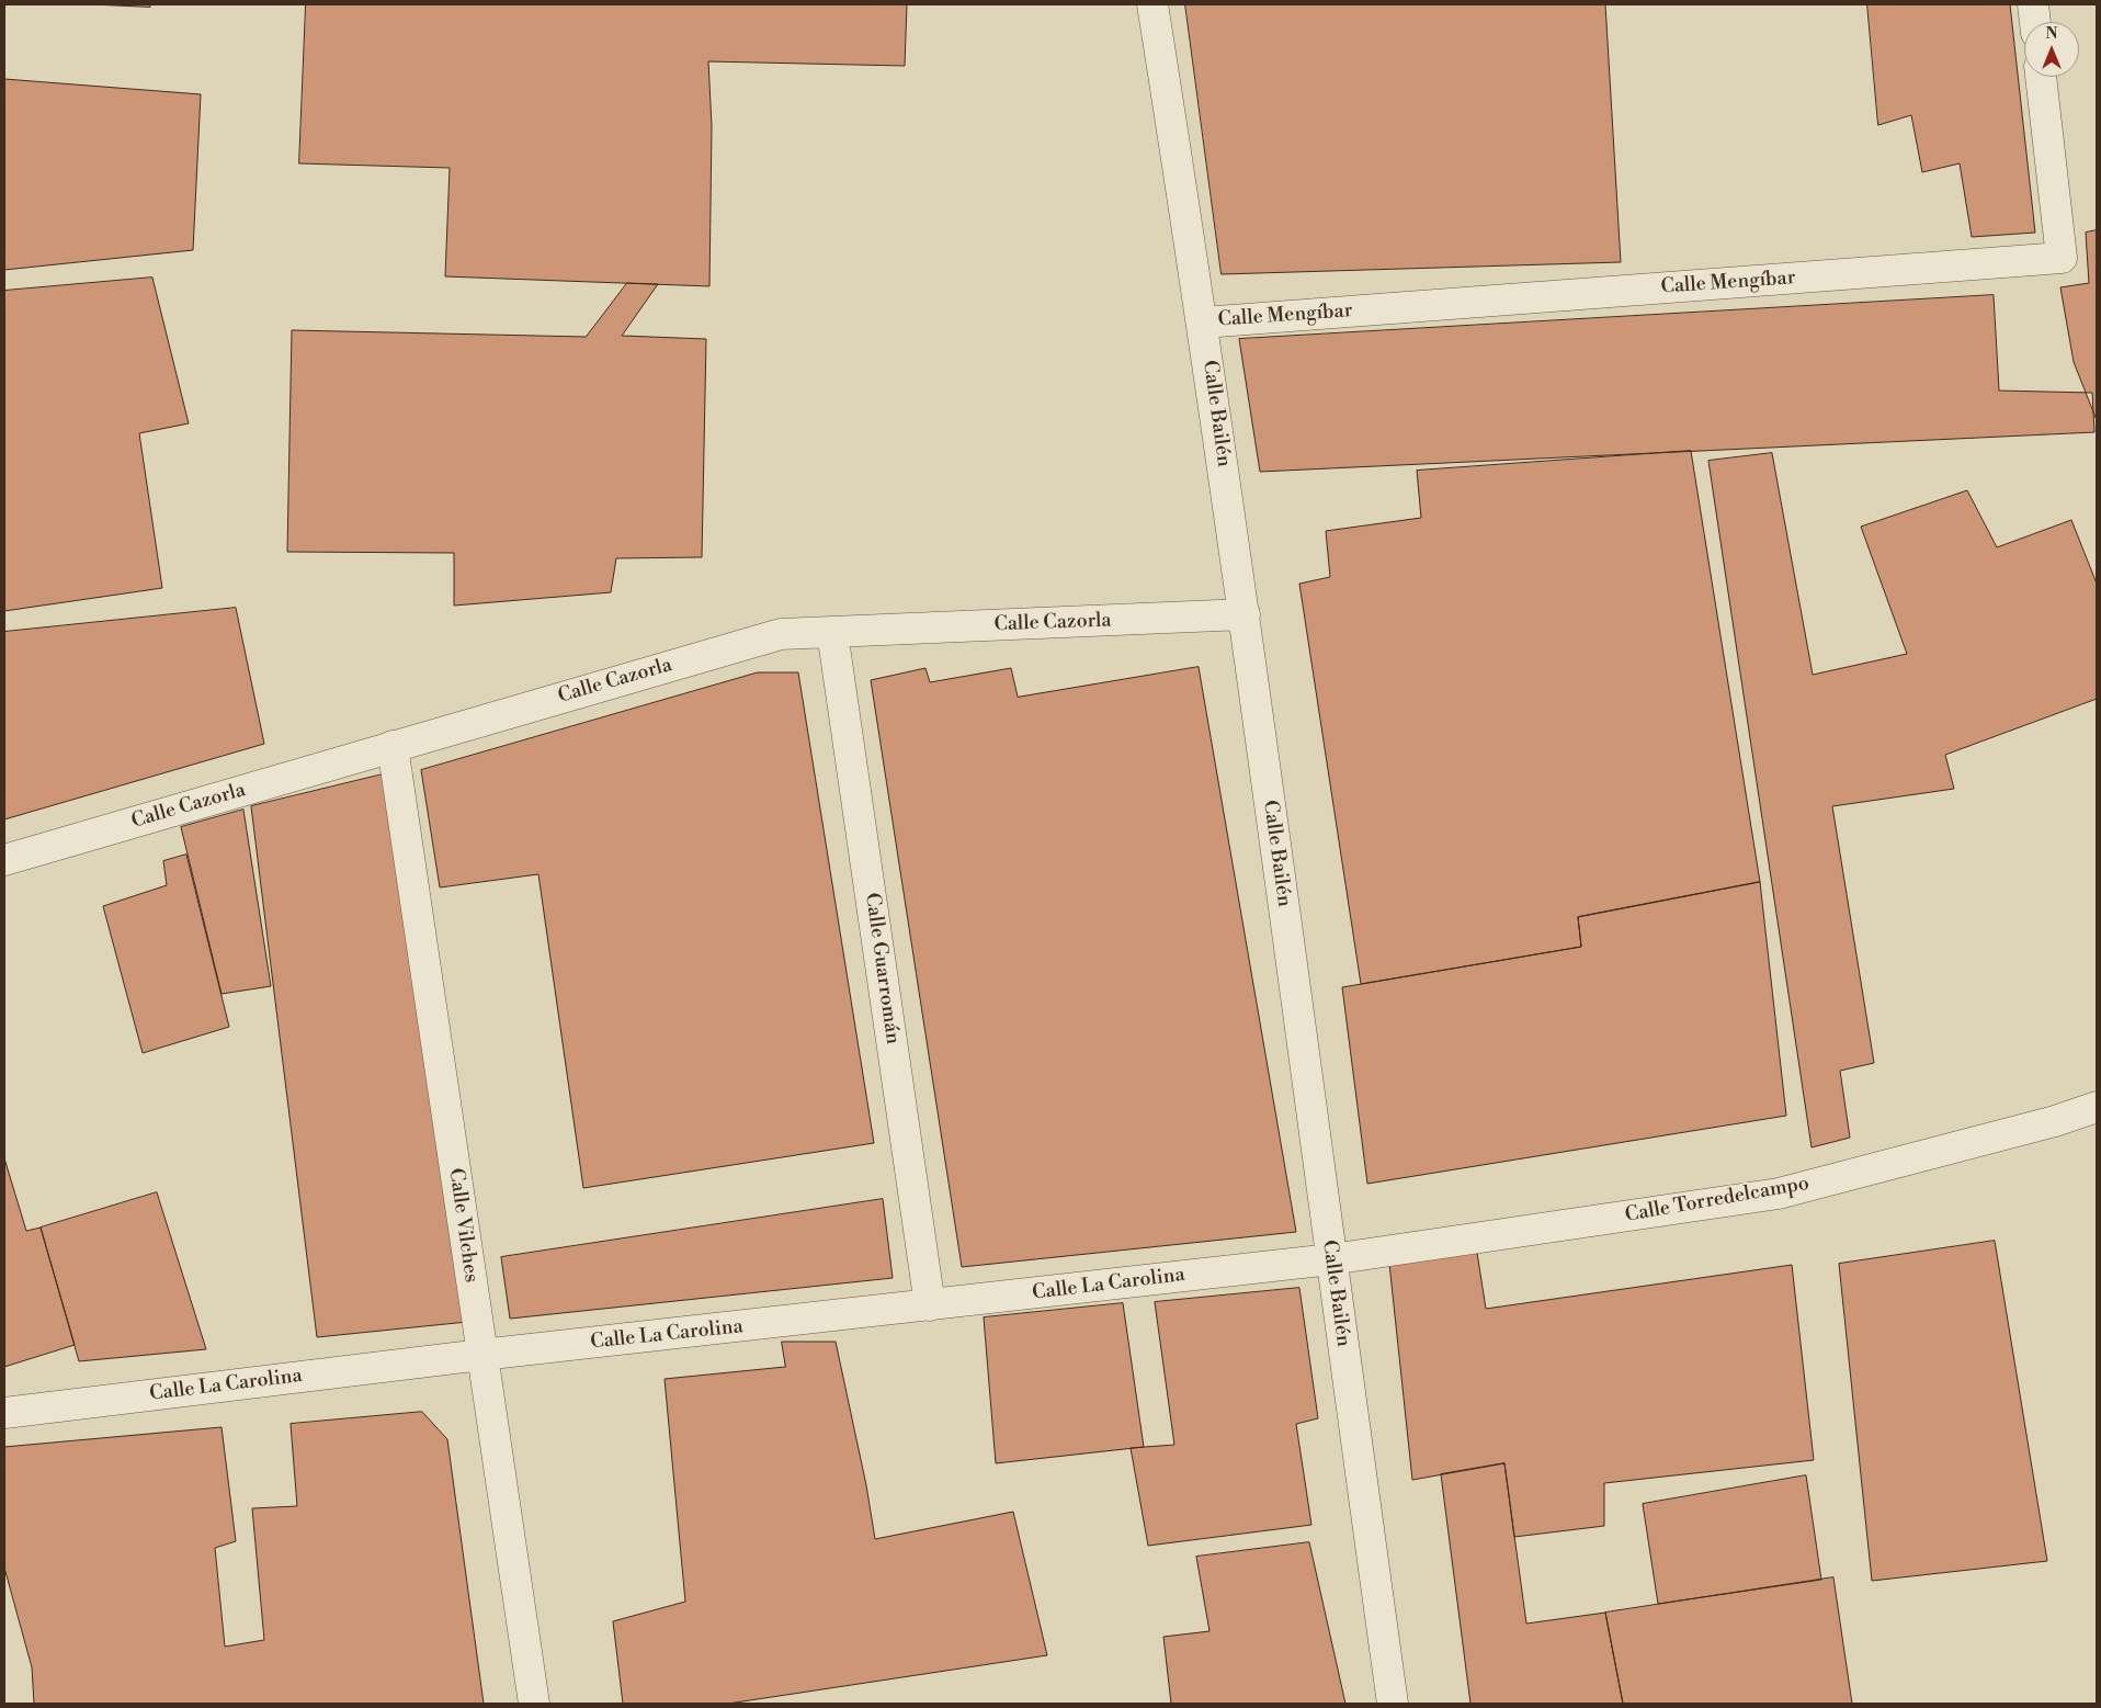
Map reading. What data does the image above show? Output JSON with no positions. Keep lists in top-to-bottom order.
{
  "streets": {
    "street": [
      "Calle Mengíbar",
      "Calle Bailén",
      "Calle Cazorla",
      "Calle Guarromán",
      "Calle Torredelcampo",
      "Calle Vilches",
      "Calle La Carolina"
    ]
  },
  "crossings": [
    ["Calle Mengíbar", "Calle Bailén"],
    ["Calle Bailén", "Calle Cazorla"],
    ["Calle Bailén", "Calle Torredelcampo"],
    ["Calle Bailén", "Calle La Carolina"],
    ["Calle Cazorla", "Calle Guarromán"],
    ["Calle Cazorla", "Calle Vilches"],
    ["Calle Guarromán", "Calle La Carolina"],
    ["Calle Torredelcampo", "Calle La Carolina"],
    ["Calle Vilches", "Calle La Carolina"]
  ],
  "north": "top"
}
